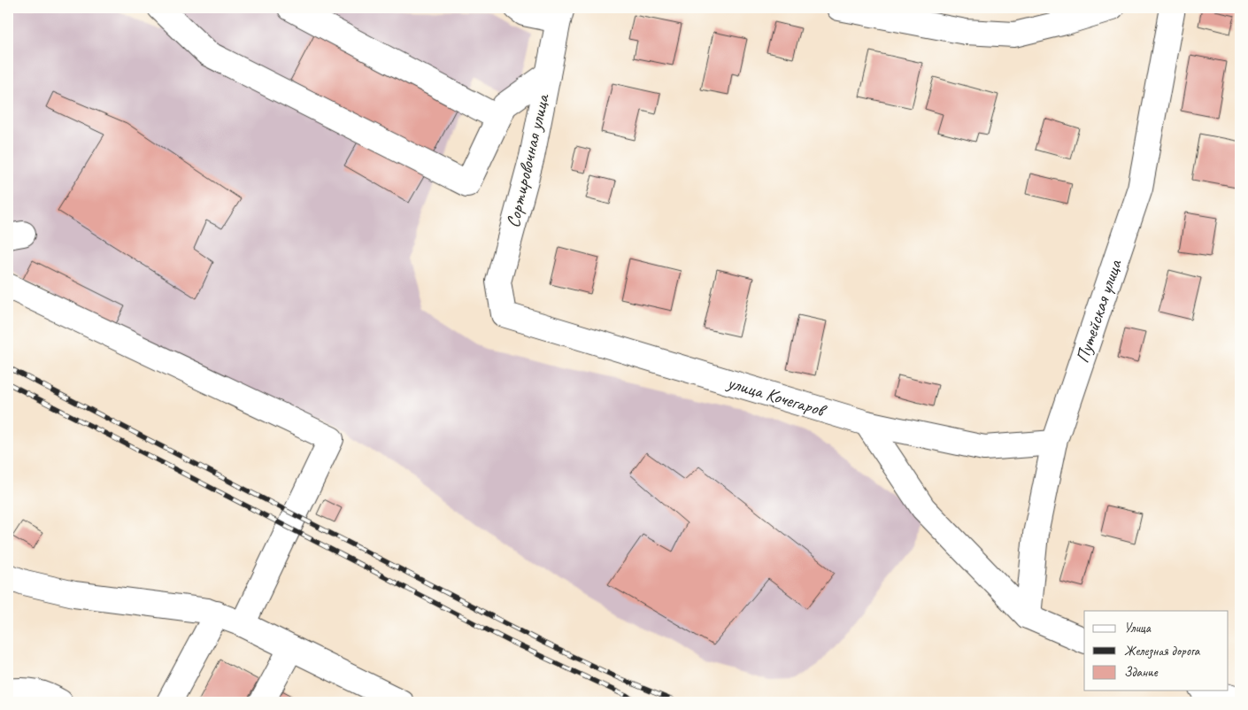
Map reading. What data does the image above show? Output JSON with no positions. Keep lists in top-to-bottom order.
{
  "streets": {
    "street": ["Сортировочная улица", "Путейская улица", "улица Кочегаров"]
  },
  "crossings": [
    ["Сортировочная улица", "улица Кочегаров"],
    ["Путейская улица", "улица Кочегаров"]
  ],
  "legend": ["Улица", "Железная дорога", "Здание"]
}
